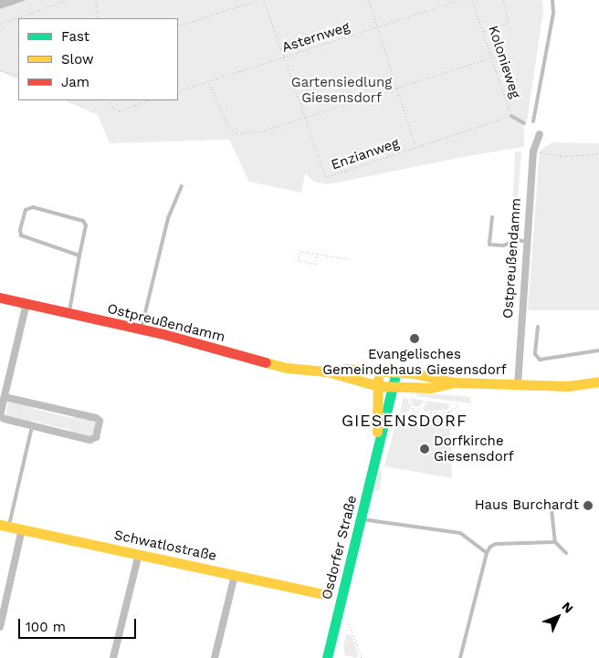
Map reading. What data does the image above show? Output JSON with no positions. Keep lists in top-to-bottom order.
{
  "streets": {
    "main road": ["Ostpreußendamm", "Schwatlostraße", "Osdorfer Straße"],
    "lane": ["Kolonieweg"],
    "path": ["Asternweg", "Enzianweg"]
  },
  "crossings": [
    ["Asternweg", "Enzianweg"],
    ["Kolonieweg", "Enzianweg"],
    ["Ostpreußendamm", "Osdorfer Straße"]
  ],
  "districts": ["GIESENSDORF"],
  "parks": ["Gartensiedlung Giesensdorf"],
  "places": ["Evangelisches Gemeindehaus Giesensdorf", "Dorfkirche Giesensdorf", "Haus Burchardt"],
  "legend": ["Fast", "Slow", "Jam"],
  "scale_bar": "100 m",
  "north": "top right"
}
